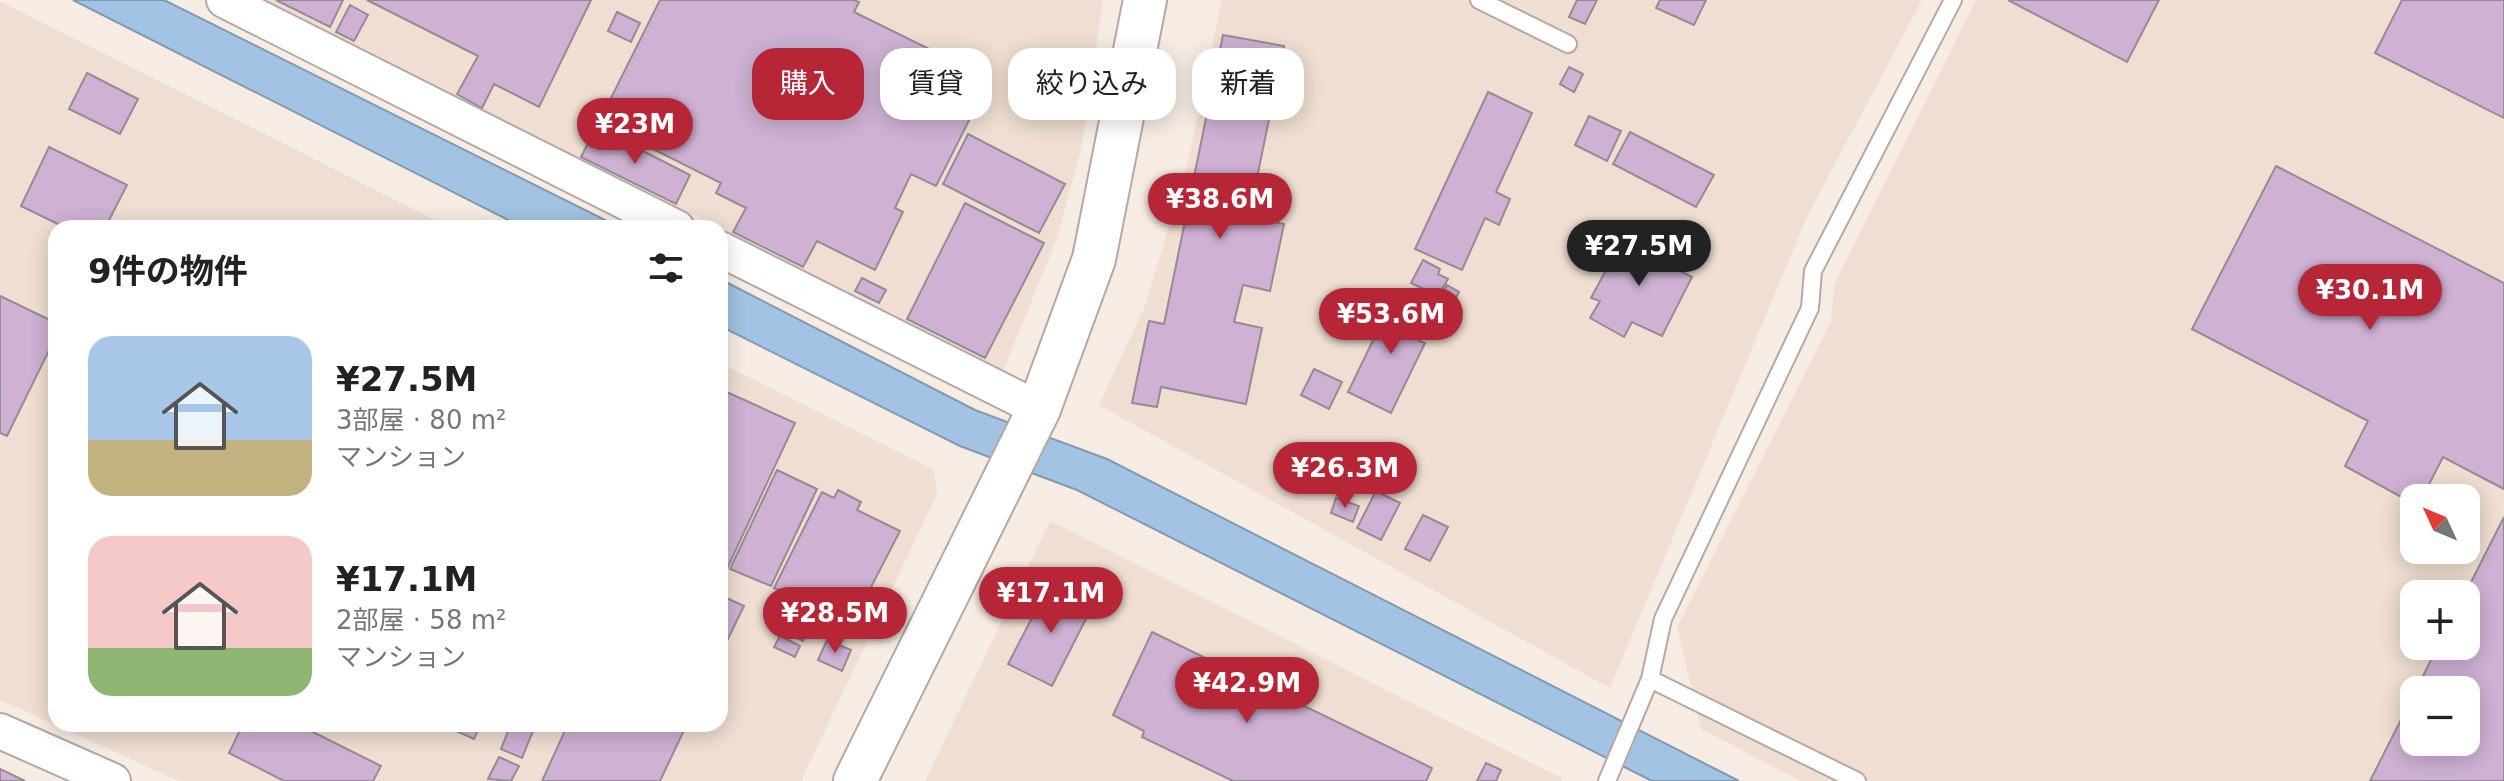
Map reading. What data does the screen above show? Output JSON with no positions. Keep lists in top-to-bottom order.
{
  "north": "top left",
  "page": {
    "chip": [
      "購入",
      "賃貸",
      "絞り込み",
      "新着"
    ],
    "price": [
      "¥23M",
      "¥38.6M",
      "¥27.5M",
      "¥30.1M",
      "¥53.6M",
      "¥26.3M",
      "¥17.1M",
      "¥28.5M",
      "¥42.9M"
    ],
    "heading": "9件の物件",
    "list": [
      {
        "name": "¥27.5M",
        "note": "3部屋 · 80 m² · マンション"
      },
      {
        "name": "¥17.1M",
        "note": "2部屋 · 58 m² · マンション"
      }
    ],
    "map_buttons": ["+", "−"]
  }
}
